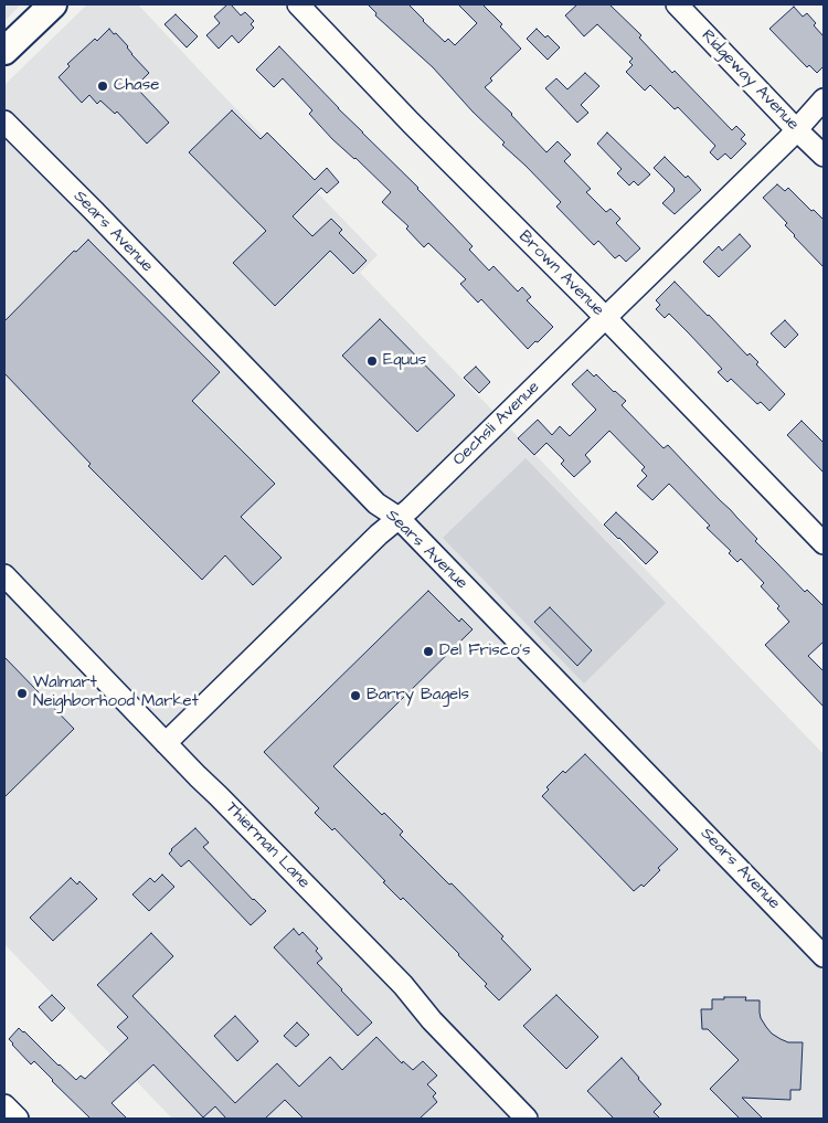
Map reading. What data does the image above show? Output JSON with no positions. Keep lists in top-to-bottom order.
{
  "streets": {
    "street": [
      "Ridgeway Avenue",
      "Sears Avenue",
      "Brown Avenue",
      "Oechsli Avenue",
      "Thierman Lane"
    ]
  },
  "crossings": [
    ["Ridgeway Avenue", "Oechsli Avenue"],
    ["Sears Avenue", "Oechsli Avenue"],
    ["Brown Avenue", "Oechsli Avenue"],
    ["Oechsli Avenue", "Thierman Lane"]
  ],
  "places": [
    "Chase",
    "Equus",
    "Del Frisco's",
    "Walmart Neighborhood Market",
    "Barry Bagels"
  ]
}
